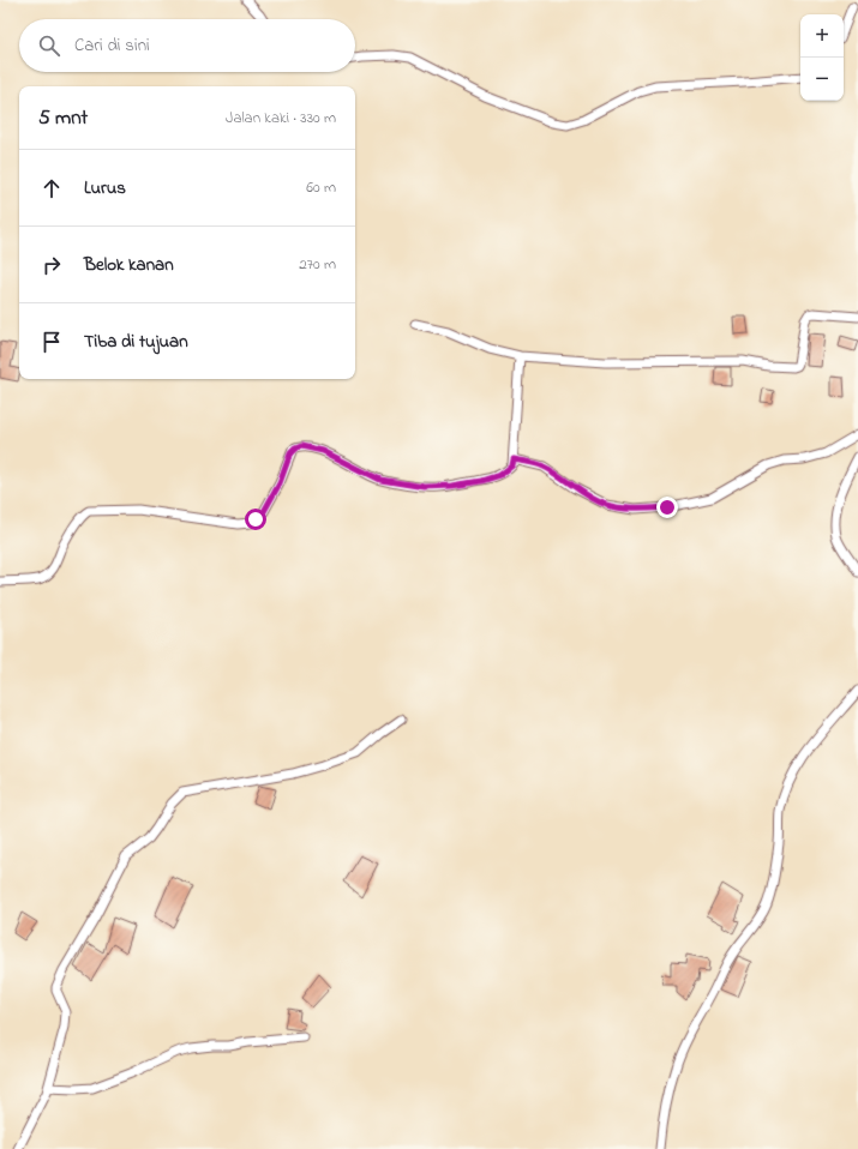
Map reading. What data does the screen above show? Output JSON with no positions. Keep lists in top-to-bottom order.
{
  "page": {
    "map_buttons": ["+", "−"],
    "search": "Cari di sini",
    "heading": ["5 mnt", "Jalan kaki · 330 m"],
    "list": [
      ["Lurus", "60 m"],
      ["Belok kanan", "270 m"],
      "Tiba di tujuan"
    ]
  }
}
